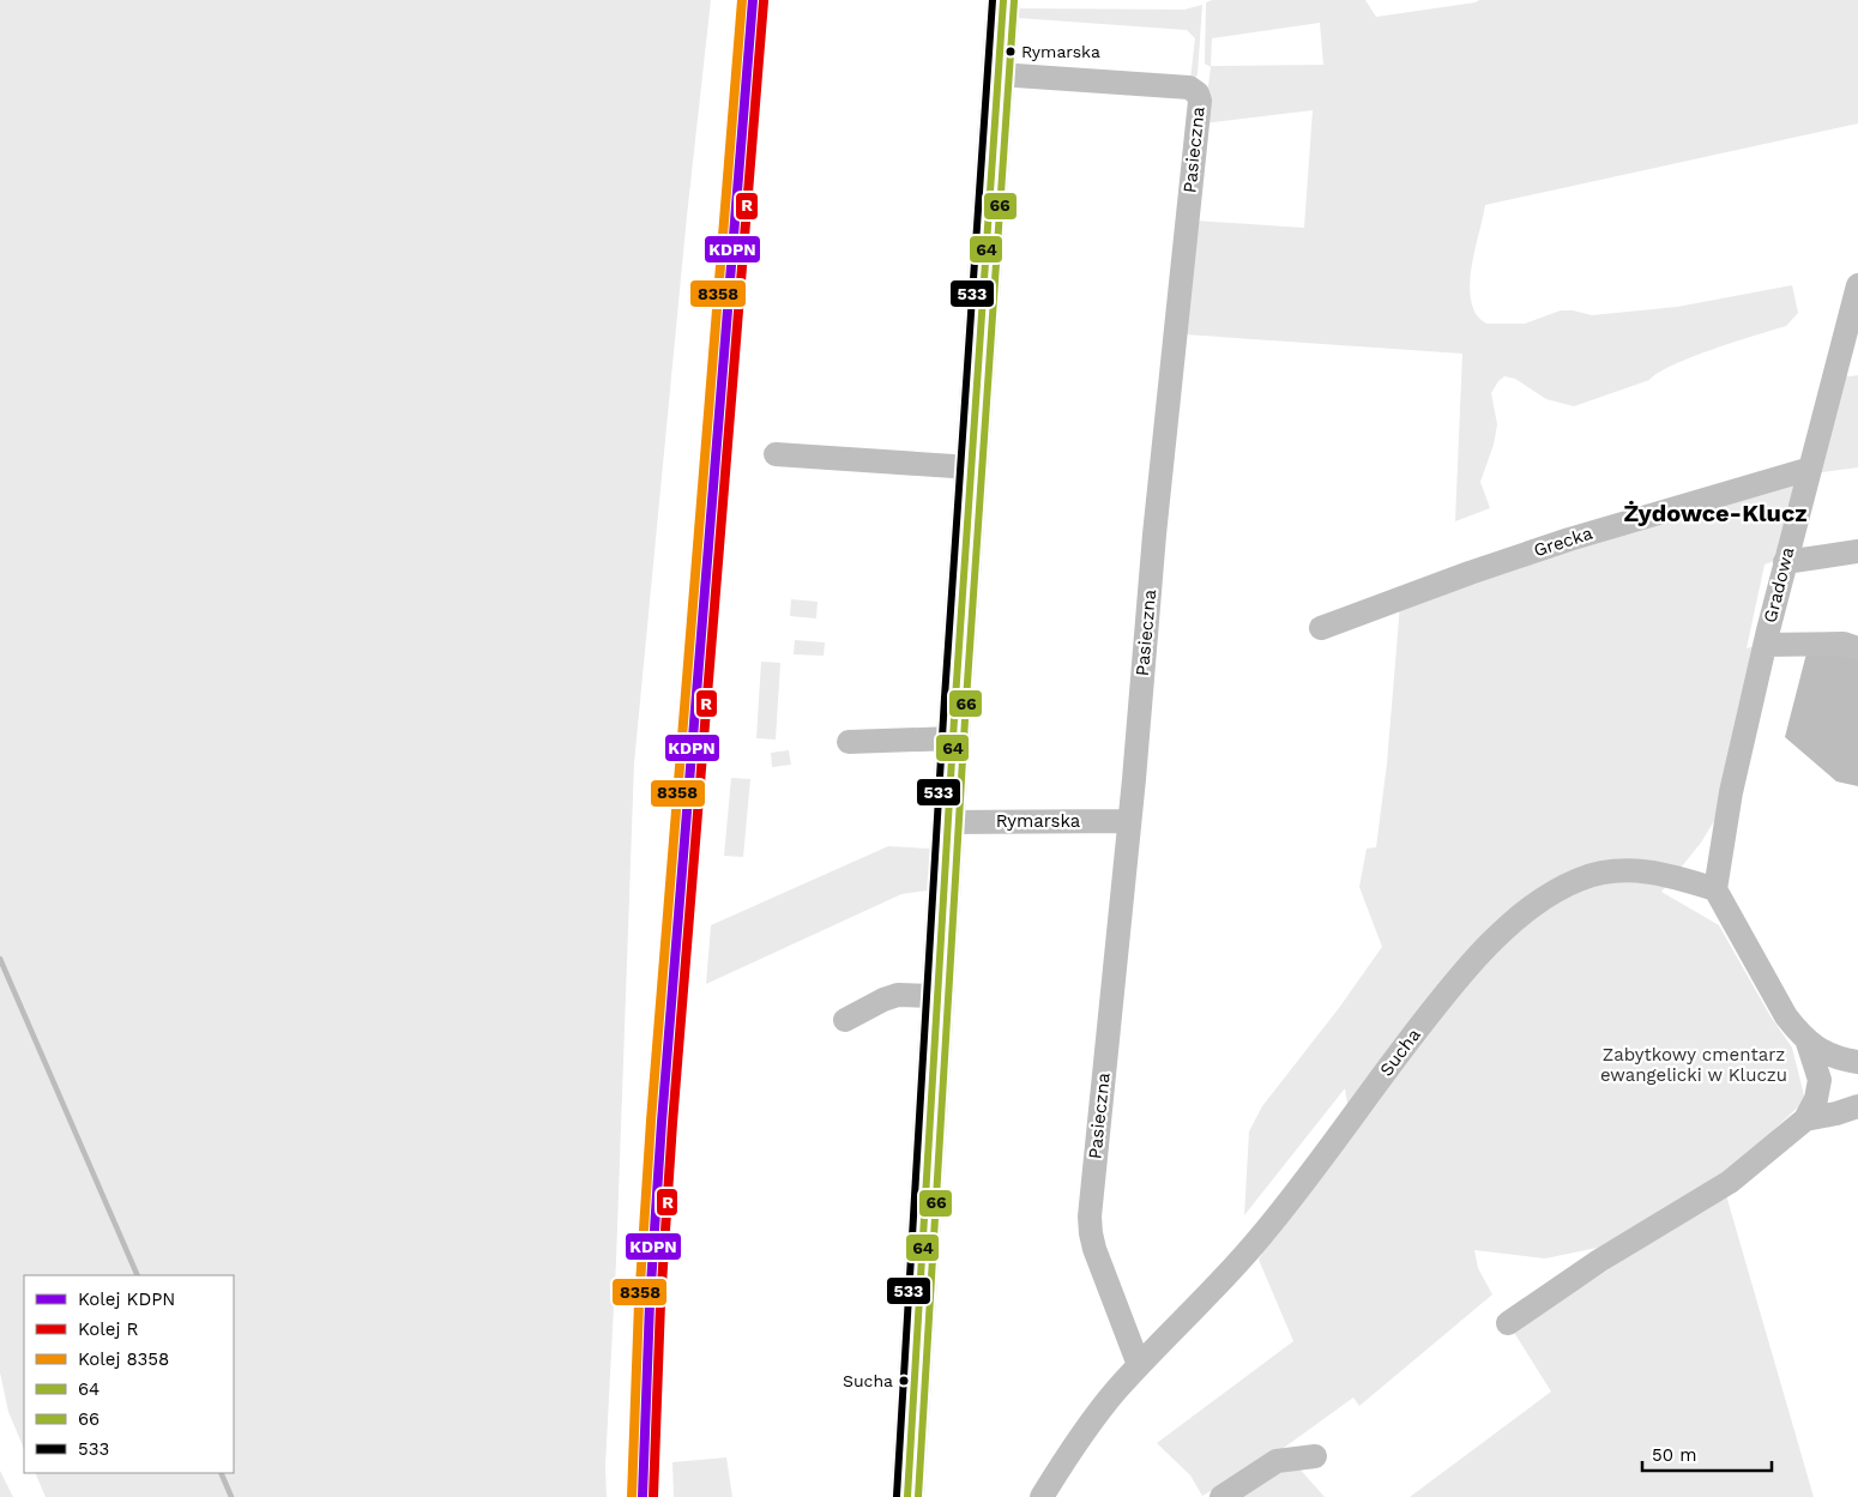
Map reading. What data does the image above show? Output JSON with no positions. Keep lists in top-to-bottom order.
{
  "streets": {
    "street": [
      "Pasieczna",
      "Grecka",
      "Gradowa",
      "Rymarska",
      "Sucha"
    ]
  },
  "crossings": [
    ["Pasieczna", "Rymarska"],
    ["Pasieczna", "Sucha"],
    ["Grecka", "Gradowa"],
    ["Gradowa", "Sucha"]
  ],
  "districts": ["Żydowce-Klucz"],
  "parks": ["Zabytkowy cmentarz ewangelicki w Kluczu"],
  "places": ["Rymarska", "Sucha"],
  "lines": [
    "rail line KDPN",
    "rail line 8358",
    "transit line 64",
    "transit line 533",
    "rail line R",
    "transit line 66"
  ],
  "legend": [
    "Kolej KDPN",
    "Kolej R",
    "Kolej 8358",
    "64",
    "66",
    "533"
  ],
  "scale_bar": "50 m"
}
